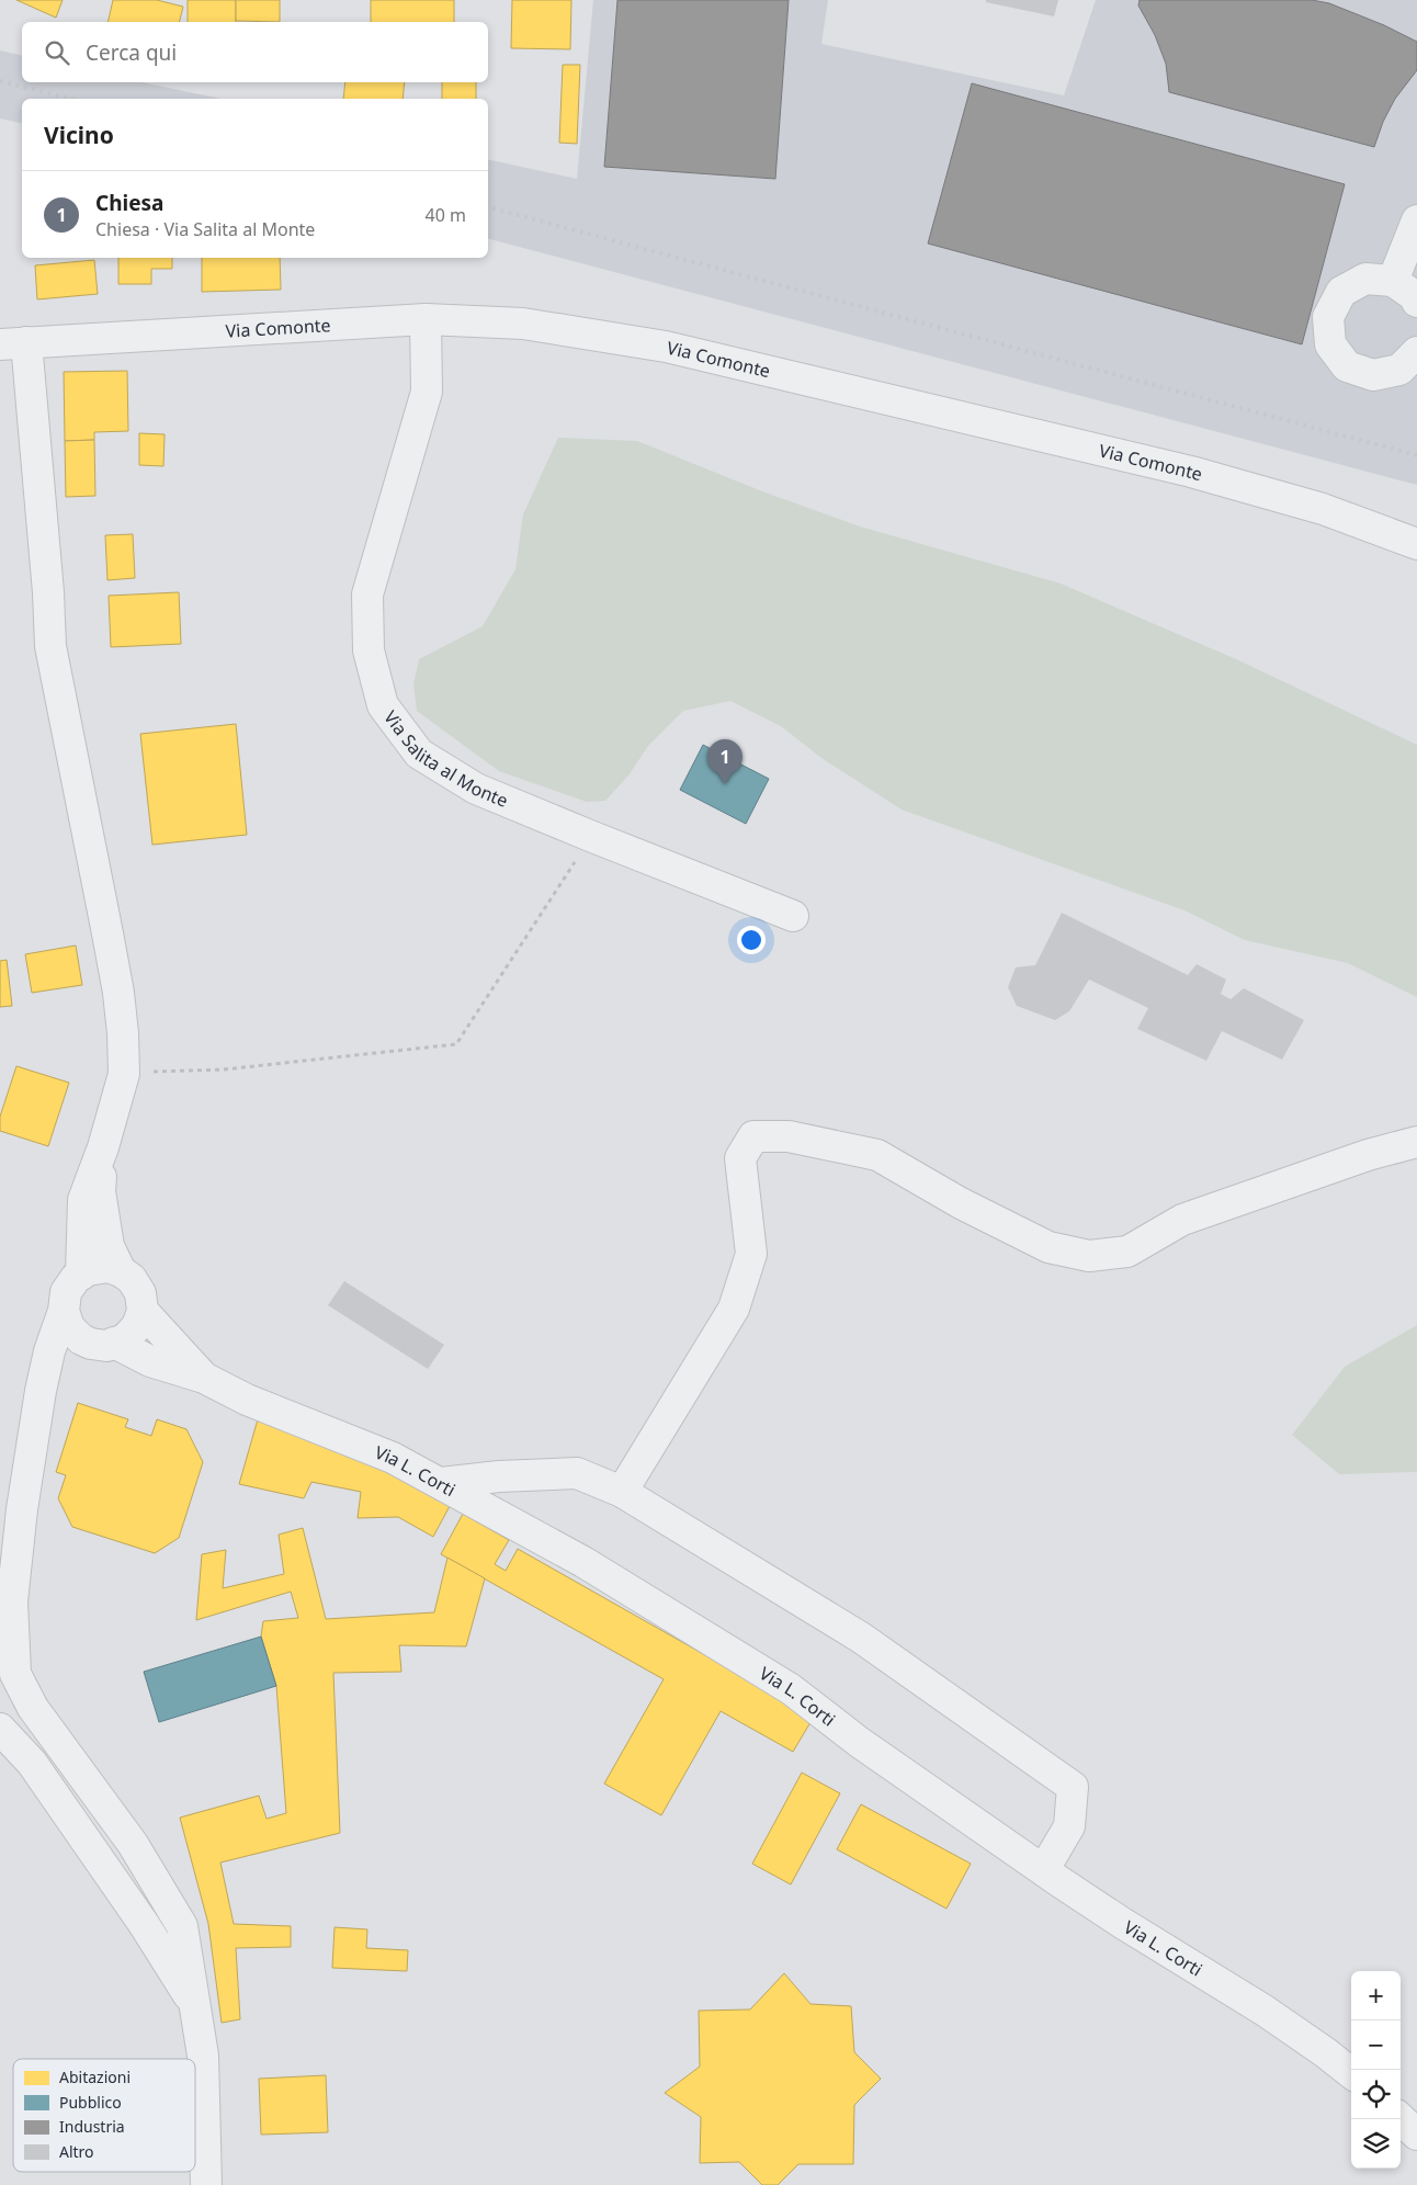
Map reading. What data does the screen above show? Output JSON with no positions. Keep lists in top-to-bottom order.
{
  "streets": {
    "street": ["Via Comonte", "Via Salita al Monte", "Via L. Corti"]
  },
  "crossings": [
    ["Via Comonte", "Via Salita al Monte"]
  ],
  "legend": [
    "Abitazioni",
    "Pubblico",
    "Industria",
    "Altro"
  ],
  "page": {
    "search": "Cerca qui",
    "heading": "Vicino",
    "list": [
      {
        "mark": "1",
        "name": "Chiesa",
        "note": "Chiesa · Via Salita al Monte",
        "value": "40 m"
      }
    ],
    "pins": "1",
    "map_buttons": ["+", "−"]
  }
}
